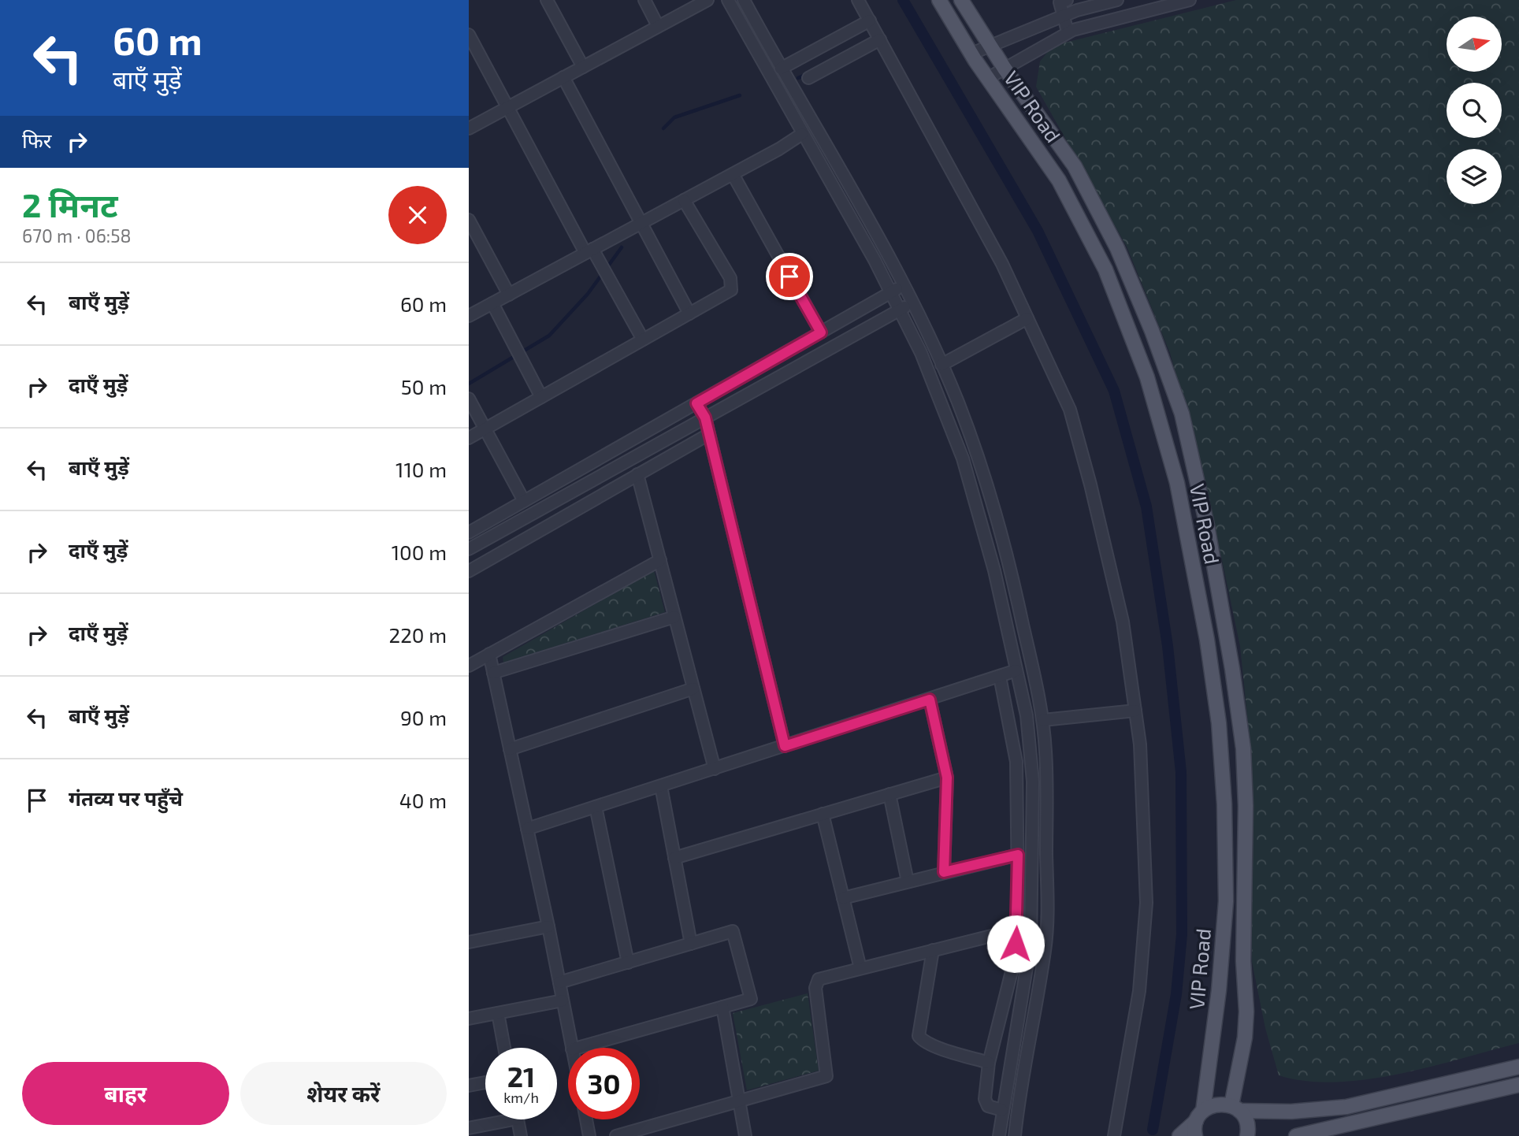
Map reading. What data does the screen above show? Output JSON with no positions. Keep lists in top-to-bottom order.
{
  "streets": {
    "main road": ["VIP Road"]
  },
  "north": "right",
  "page": {
    "turn": ["60 m", "बाएँ मुड़ें"],
    "then": "फिर",
    "heading": ["2 मिनट", "670 m · 06:58"],
    "list": [
      {
        "name": "बाएँ मुड़ें",
        "value": "60 m"
      },
      {
        "name": "दाएँ मुड़ें",
        "value": "50 m"
      },
      {
        "name": "बाएँ मुड़ें",
        "value": "110 m"
      },
      {
        "name": "दाएँ मुड़ें",
        "value": "100 m"
      },
      {
        "name": "दाएँ मुड़ें",
        "value": "220 m"
      },
      {
        "name": "बाएँ मुड़ें",
        "value": "90 m"
      },
      {
        "name": "गंतव्य पर पहुँचे",
        "value": "40 m"
      }
    ],
    "speed": "21 km/h",
    "limit": "30",
    "buttons": ["बाहर", "शेयर करें"]
  }
}
